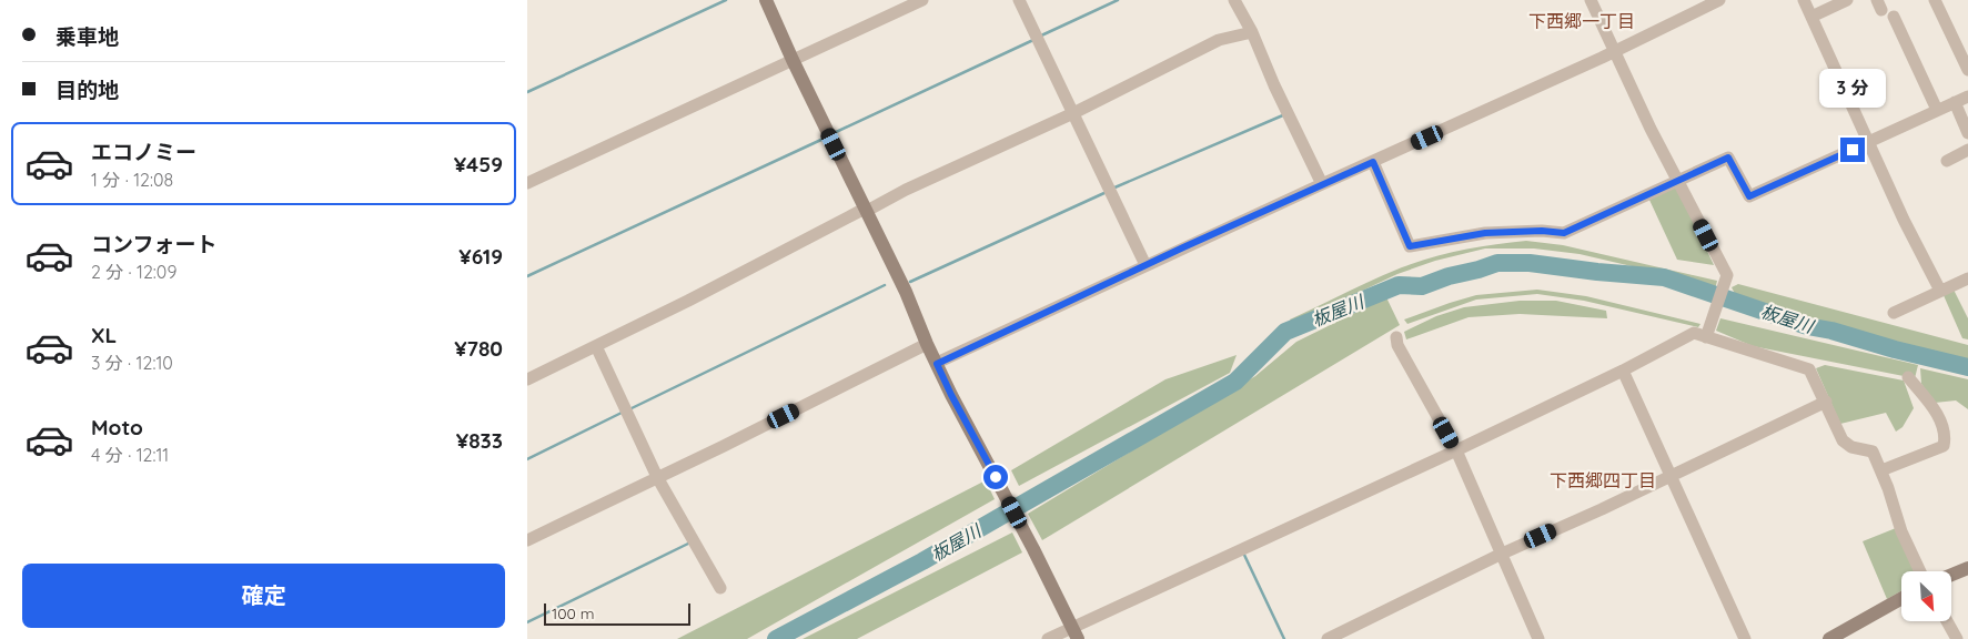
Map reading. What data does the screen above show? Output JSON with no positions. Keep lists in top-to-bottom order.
{
  "districts": ["下西郷一丁目", "下西郷四丁目"],
  "water": ["板屋川"],
  "scale_bar": "100 m",
  "north": "bottom right",
  "page": {
    "banner": ["乗車地", "目的地"],
    "bubble": "3 分",
    "list": [
      {
        "name": "エコノミー",
        "note": "1 分 · 12:08",
        "value": "¥459"
      },
      {
        "name": "コンフォート",
        "note": "2 分 · 12:09",
        "value": "¥619"
      },
      {
        "name": "XL",
        "note": "3 分 · 12:10",
        "value": "¥780"
      },
      {
        "name": "Moto",
        "note": "4 分 · 12:11",
        "value": "¥833"
      }
    ],
    "buttons": "確定",
    "scale": "100 m"
  }
}
